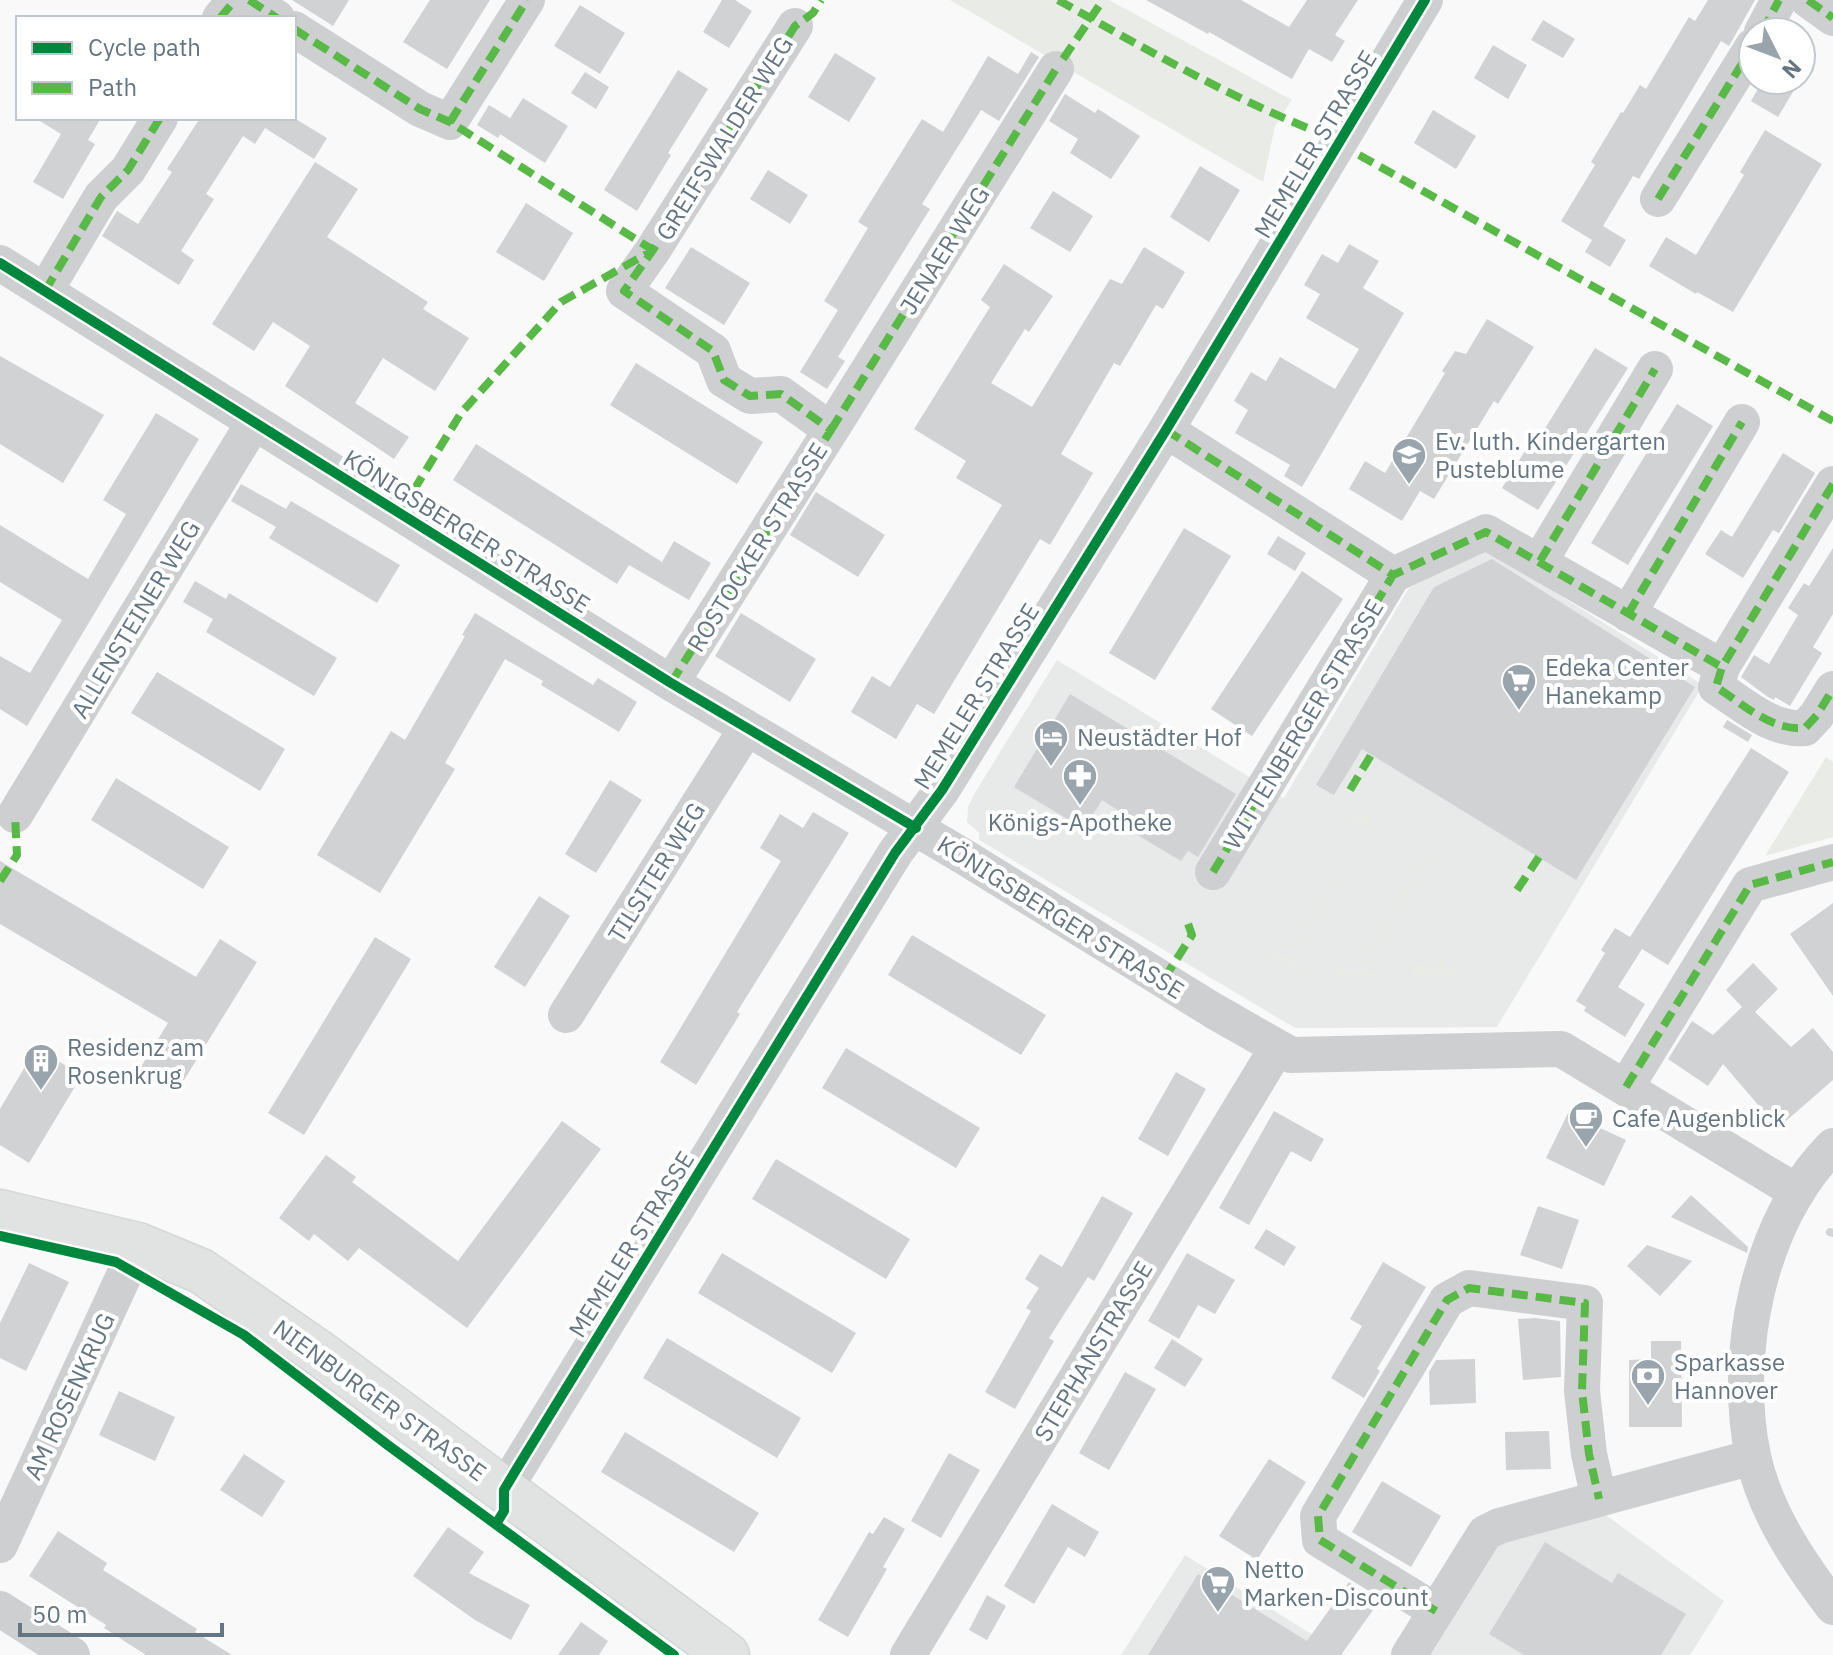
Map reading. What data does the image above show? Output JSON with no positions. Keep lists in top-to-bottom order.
{
  "streets": {
    "main road": ["NIENBURGER STRASSE"],
    "street": [
      "GREIFSWALDER WEG",
      "MEMELER STRASSE",
      "JENAER WEG",
      "KÖNIGSBERGER STRASSE",
      "ROSTOCKER STRASSE",
      "ALLENSTEINER WEG",
      "WITTENBERGER STRASSE",
      "TILSITER WEG",
      "STEPHANSTRASSE",
      "AM ROSENKRUG"
    ]
  },
  "crossings": [
    ["GREIFSWALDER WEG", "ROSTOCKER STRASSE"],
    ["MEMELER STRASSE", "KÖNIGSBERGER STRASSE"],
    ["MEMELER STRASSE", "WITTENBERGER STRASSE"],
    ["MEMELER STRASSE", "NIENBURGER STRASSE"],
    ["JENAER WEG", "ROSTOCKER STRASSE"],
    ["KÖNIGSBERGER STRASSE", "ROSTOCKER STRASSE"],
    ["KÖNIGSBERGER STRASSE", "ALLENSTEINER WEG"],
    ["KÖNIGSBERGER STRASSE", "TILSITER WEG"],
    ["KÖNIGSBERGER STRASSE", "STEPHANSTRASSE"],
    ["AM ROSENKRUG", "NIENBURGER STRASSE"]
  ],
  "places": {
    "school or university": ["Ev. luth. Kindergarten Pusteblume"],
    "supermarket": ["Edeka Center Hanekamp", "Netto Marken-Discount"],
    "hotel": ["Neustädter Hof"],
    "pharmacy": ["Königs-Apotheke"],
    "building": ["Residenz am Rosenkrug"],
    "cafe": ["Cafe Augenblick"],
    "bank": ["Sparkasse Hannover"]
  },
  "legend": ["Cycle path", "Path"],
  "scale_bar": "50 m",
  "north": "bottom right"
}
